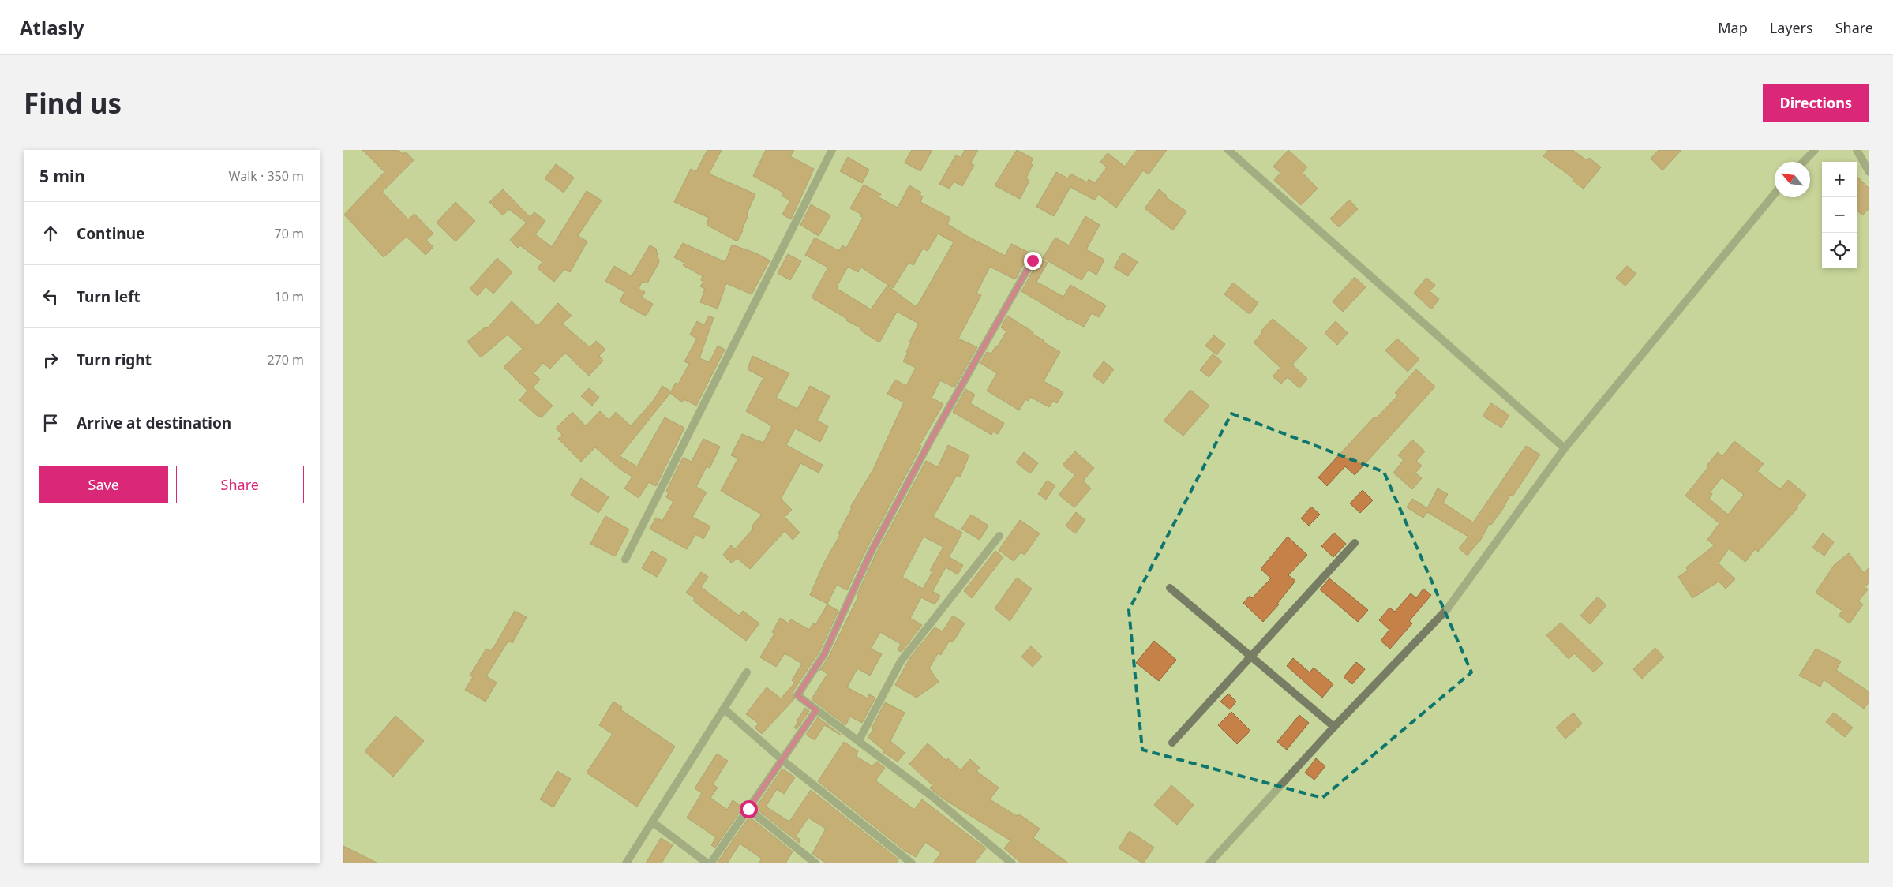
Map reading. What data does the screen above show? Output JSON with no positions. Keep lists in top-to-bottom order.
{
  "north": "top left",
  "page": {
    "header": "Atlasly",
    "nav": ["Map", "Layers", "Share"],
    "buttons": [
      "Directions",
      ["Save", "Share"]
    ],
    "title": "Find us",
    "heading": ["5 min", "Walk · 350 m"],
    "map_buttons": ["+", "−"],
    "list": [
      ["Continue", "70 m"],
      ["Turn left", "10 m"],
      ["Turn right", "270 m"],
      "Arrive at destination"
    ]
  }
}
